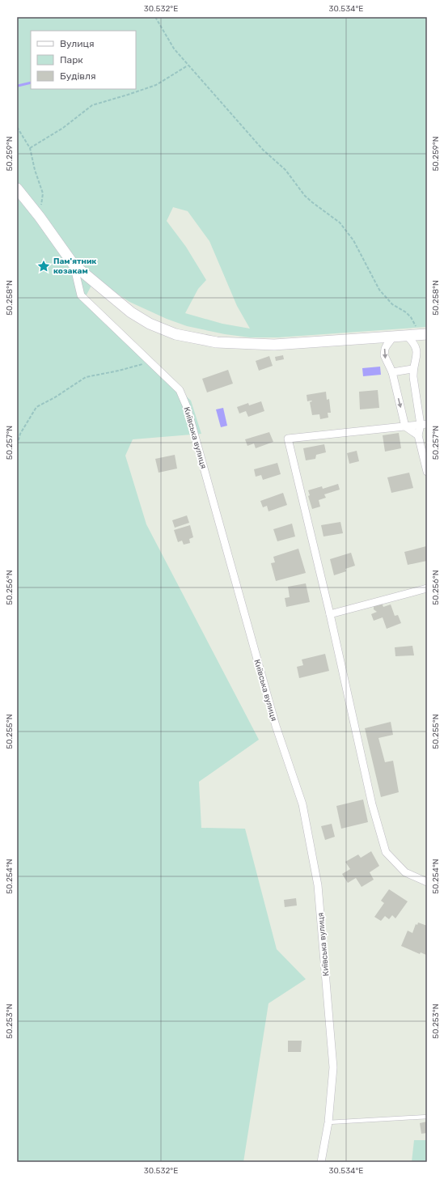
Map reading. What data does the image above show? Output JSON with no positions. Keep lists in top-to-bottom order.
{
  "streets": {
    "street": ["Київська вулиця"]
  },
  "places": {
    "place": ["Пам'ятник козакам"]
  },
  "legend": ["Вулиця", "Парк", "Будівля"],
  "coordinates": [
    "30.532°E",
    "30.534°E",
    "50.259°N",
    "50.258°N",
    "50.257°N",
    "50.256°N",
    "50.255°N",
    "50.254°N",
    "50.253°N"
  ]
}
